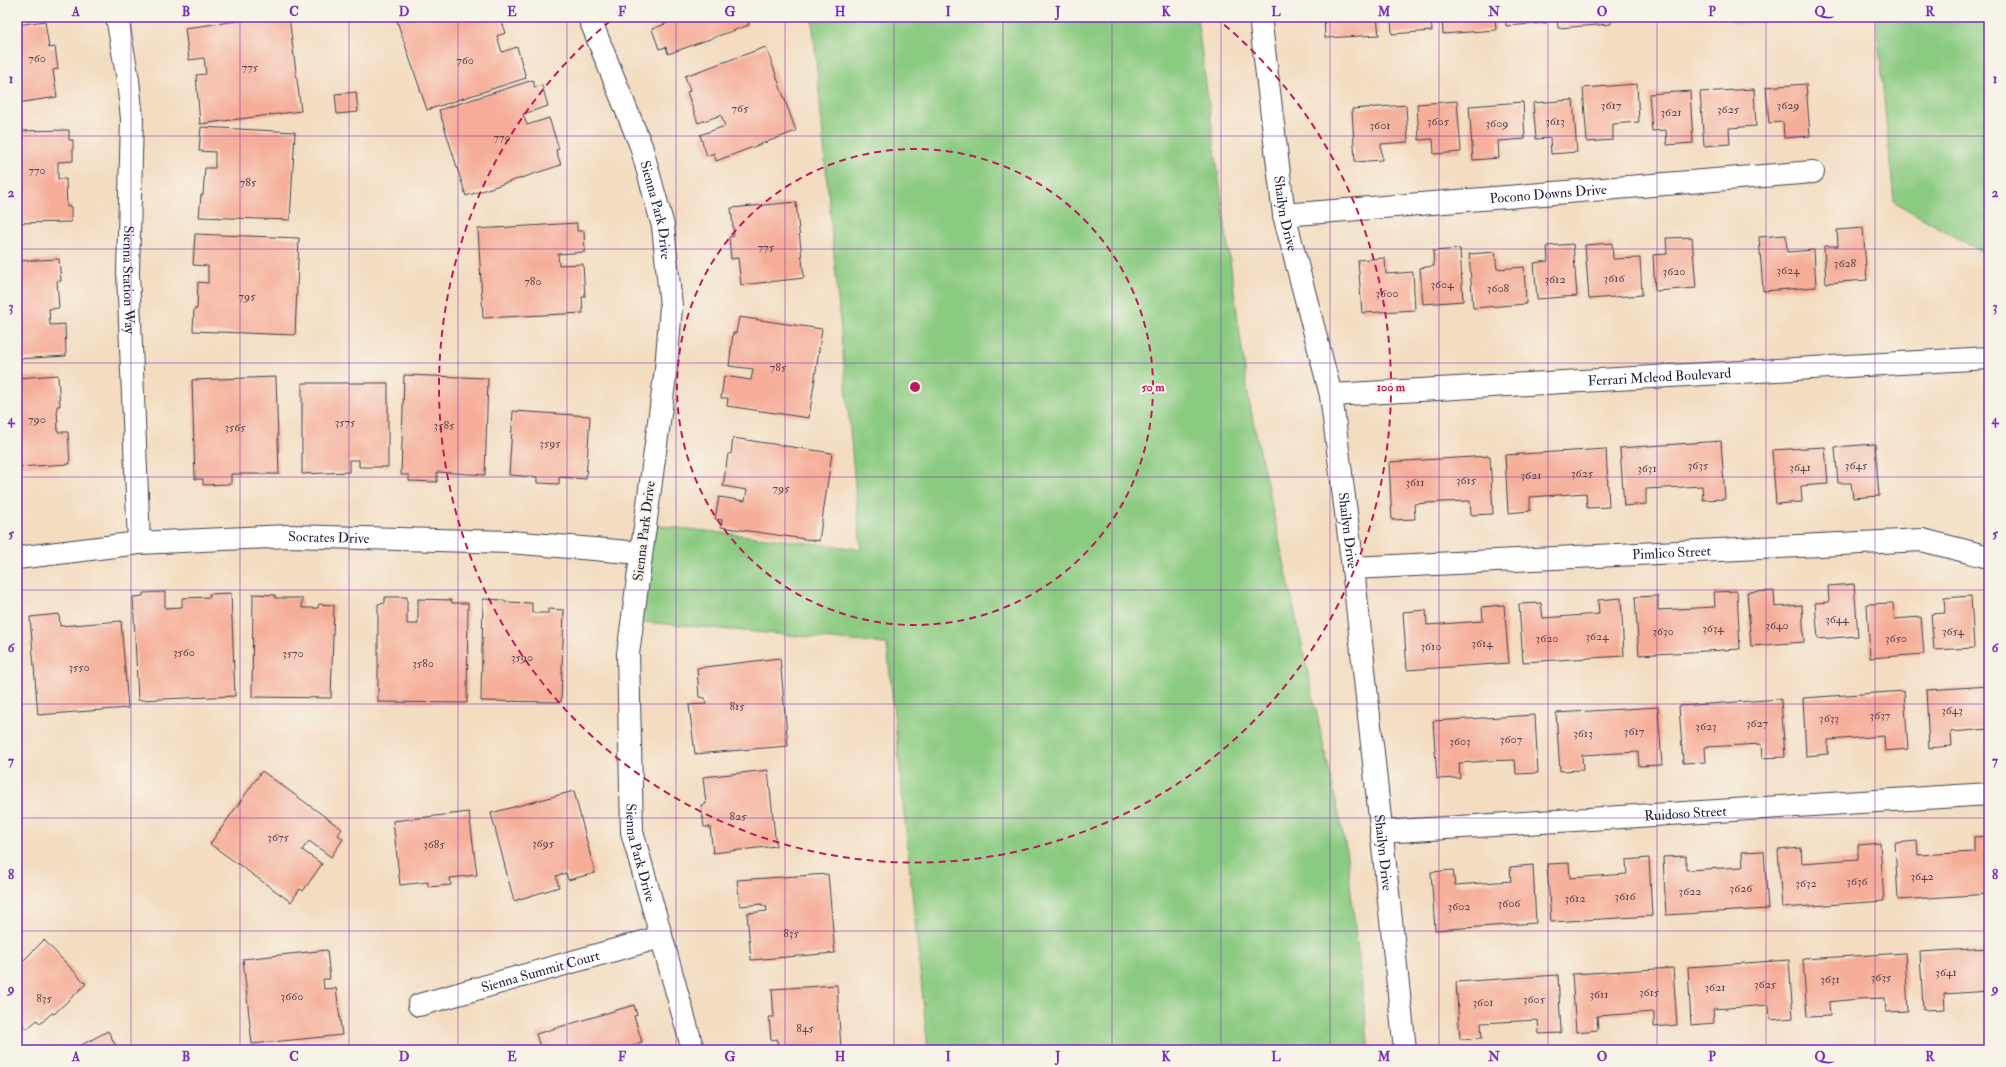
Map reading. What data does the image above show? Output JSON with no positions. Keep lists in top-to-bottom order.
{
  "streets": {
    "street": [
      "Pocono Downs Drive",
      "Sienna Park Drive",
      "Shailyn Drive",
      "Sienna Station Way",
      "Ferrari Mcleod Boulevard",
      "Socrates Drive",
      "Pimlico Street",
      "Ruidoso Street",
      "Sienna Summit Court"
    ]
  },
  "crossings": [
    ["Pocono Downs Drive", "Shailyn Drive"],
    ["Sienna Park Drive", "Socrates Drive"],
    ["Sienna Park Drive", "Sienna Summit Court"],
    ["Shailyn Drive", "Ferrari Mcleod Boulevard"],
    ["Shailyn Drive", "Pimlico Street"],
    ["Shailyn Drive", "Ruidoso Street"],
    ["Sienna Station Way", "Socrates Drive"]
  ],
  "house_numbers": [
    "760",
    "760",
    "775",
    "3617",
    "3629",
    "765",
    "3625",
    "3621",
    "3605",
    "3613",
    "3609",
    "3601",
    "770",
    "770",
    "785",
    "775",
    "3628",
    "3624",
    "3620",
    "3616",
    "3612",
    "780",
    "3604",
    "3608",
    "3600",
    "795",
    "785",
    "790",
    "3575",
    "3585",
    "3565",
    "3595",
    "3635",
    "3645",
    "3641",
    "3631",
    "3625",
    "3621",
    "3615",
    "3611",
    "795",
    "3644",
    "3640",
    "3634",
    "3630",
    "3654",
    "3624",
    "3620",
    "3650",
    "3614",
    "3610",
    "3560",
    "3570",
    "3590",
    "3580",
    "3550",
    "815",
    "3643",
    "3637",
    "3633",
    "3627",
    "3623",
    "3617",
    "3613",
    "3607",
    "3603",
    "825",
    "3675",
    "3695",
    "3685",
    "3642",
    "3636",
    "3632",
    "3626",
    "3622",
    "3616",
    "3612",
    "3606",
    "3602",
    "835",
    "3641",
    "3635",
    "3631",
    "3625",
    "3621",
    "3615",
    "3611",
    "3660",
    "835",
    "3605",
    "3601",
    "845"
  ],
  "grid": {
    "columns": [
      "A",
      "B",
      "C",
      "D",
      "E",
      "F",
      "G",
      "H",
      "I",
      "J",
      "K",
      "L",
      "M",
      "N",
      "O",
      "P",
      "Q",
      "R"
    ],
    "rows": [
      "1",
      "2",
      "3",
      "4",
      "5",
      "6",
      "7",
      "8",
      "9"
    ]
  },
  "rings": ["50 m", "100 m"]
}
